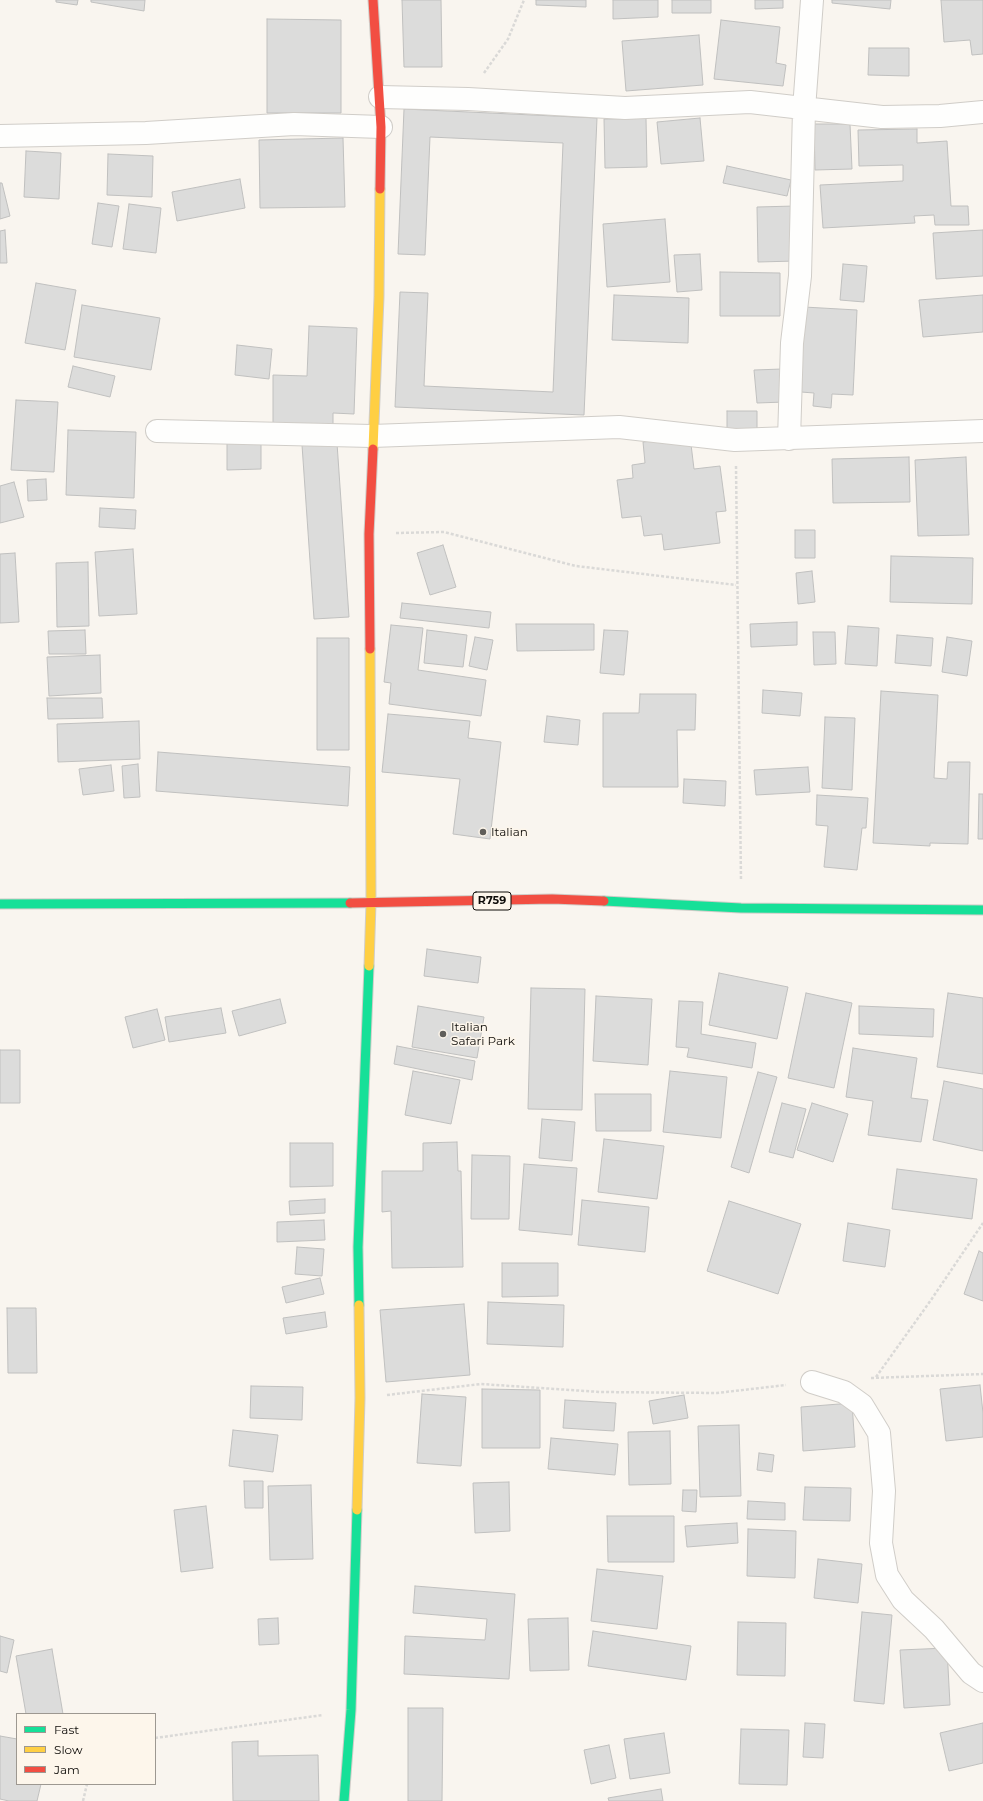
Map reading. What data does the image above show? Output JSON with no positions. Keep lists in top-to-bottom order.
{
  "streets": {
    "street": ["R759"]
  },
  "places": ["Italian", "Italian Safari Park"],
  "legend": ["Fast", "Slow", "Jam"]
}
